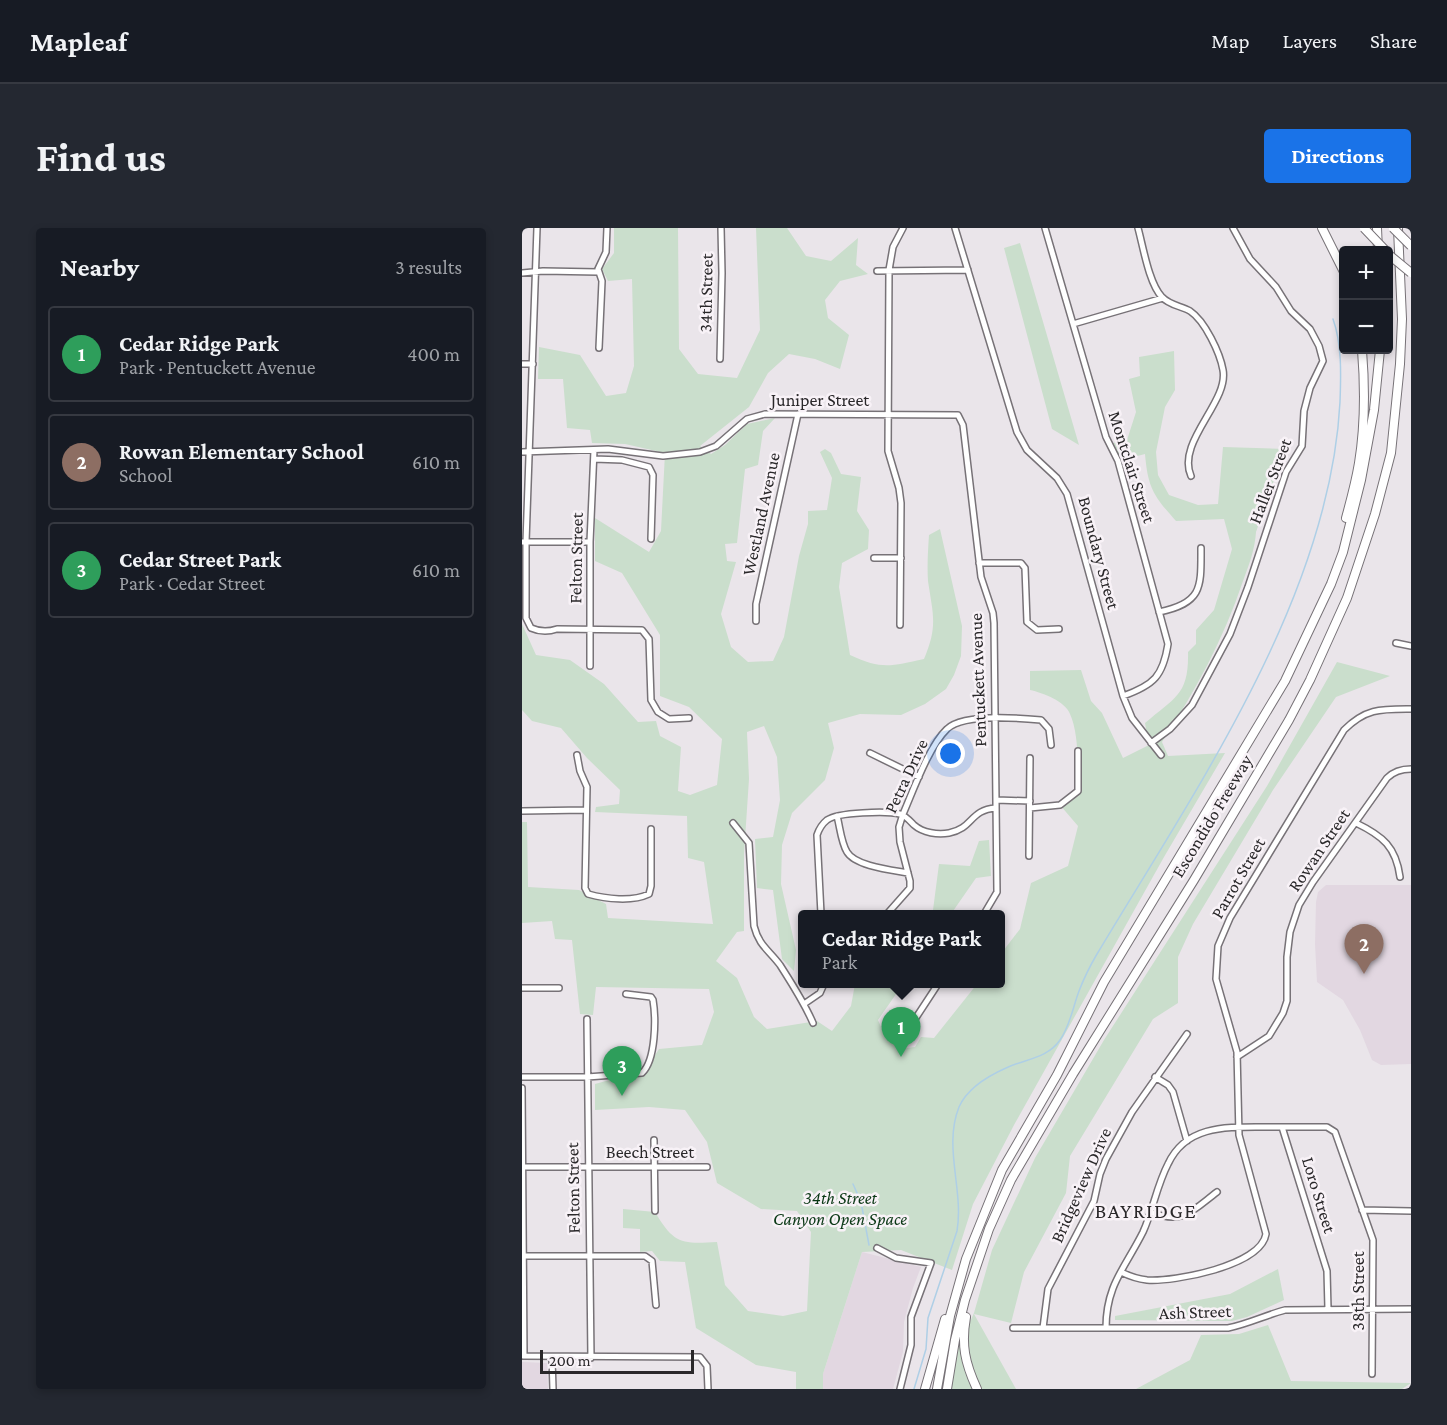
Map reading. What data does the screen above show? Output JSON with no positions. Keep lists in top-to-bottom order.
{
  "streets": {
    "highway": ["Escondido Freeway"],
    "street": [
      "34th Street",
      "Juniper Street",
      "Montclair Street",
      "Haller Street",
      "Westland Avenue",
      "Boundary Street",
      "Felton Street",
      "Pentuckett Avenue",
      "Petra Drive",
      "Rowan Street",
      "Parrot Street",
      "Beech Street",
      "Bridgeview Drive",
      "Loro Street",
      "38th Street",
      "Ash Street"
    ]
  },
  "crossings": [
    ["Juniper Street", "Westland Avenue"],
    ["Juniper Street", "Felton Street"],
    ["Juniper Street", "Pentuckett Avenue"],
    ["Montclair Street", "Boundary Street"],
    ["Haller Street", "Boundary Street"],
    ["Felton Street", "Beech Street"],
    ["Pentuckett Avenue", "Petra Drive"],
    ["Rowan Street", "Parrot Street"],
    ["Bridgeview Drive", "Ash Street"],
    ["Loro Street", "38th Street"],
    ["Loro Street", "Ash Street"],
    ["38th Street", "Ash Street"]
  ],
  "districts": ["BAYRIDGE"],
  "parks": ["34th Street Canyon Open Space"],
  "scale_bar": "200 m",
  "page": {
    "header": "Mapleaf",
    "nav": ["Map", "Layers", "Share"],
    "buttons": "Directions",
    "title": "Find us",
    "heading": ["Nearby", "3 results"],
    "map_buttons": ["+", "−"],
    "list": [
      {
        "mark": "1",
        "name": "Cedar Ridge Park",
        "note": "Park · Pentuckett Avenue",
        "value": "400 m"
      },
      {
        "mark": "2",
        "name": "Rowan Elementary School",
        "note": "School",
        "value": "610 m"
      },
      {
        "mark": "3",
        "name": "Cedar Street Park",
        "note": "Park · Cedar Street",
        "value": "610 m"
      }
    ],
    "popup": ["Cedar Ridge Park", "Park"],
    "pins": ["2", "1", "3"],
    "scale": "200 m"
  }
}
